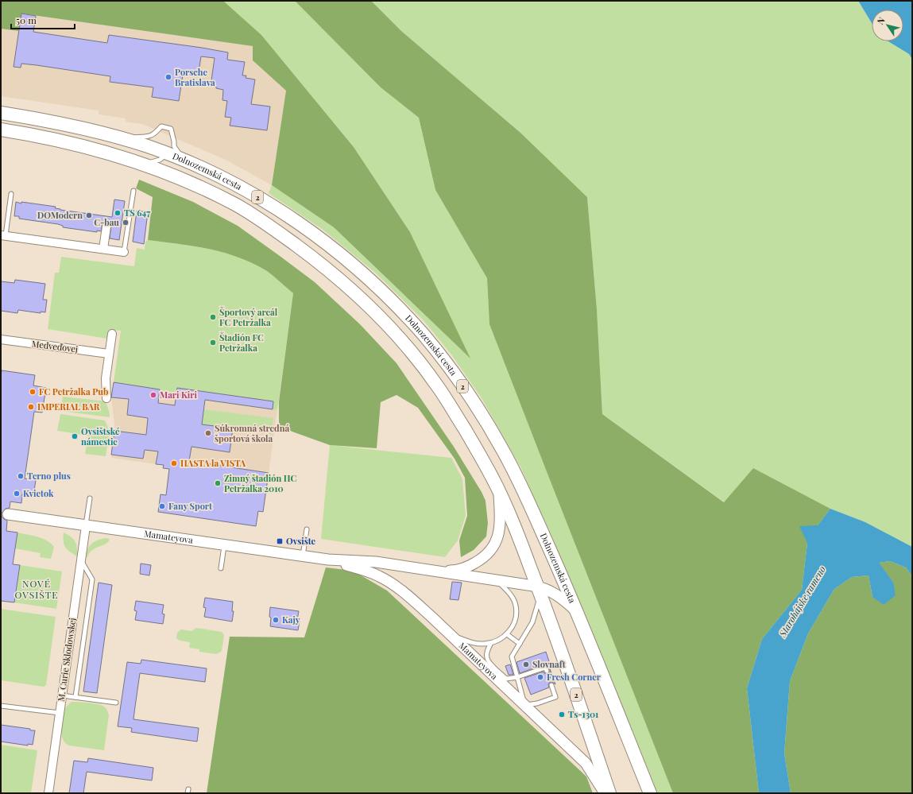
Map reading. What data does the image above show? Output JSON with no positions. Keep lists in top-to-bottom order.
{
  "streets": {
    "main road": ["Dolnozemská cesta", "2"],
    "street": ["Medveďovej", "Mamateyova", "M. Curie Sklodowskej"]
  },
  "crossings": [
    ["Dolnozemská cesta", "Mamateyova"],
    ["Mamateyova", "M. Curie Sklodowskej"]
  ],
  "districts": ["NOVÉ OVSIŠTE"],
  "water": ["Starohájske rameno"],
  "places": {
    "other": [
      "Porsche Bratislava",
      "TS 647",
      "DOModern",
      "C-bau",
      "Športový areál FC Petržalka",
      "Štadión FC Petržalka",
      "FC Petržalka Pub",
      "Mari Kiri",
      "IMPERIAL BAR",
      "Súkromná stredná športová škola",
      "Ovsištské námestie",
      "HASTA la VISTA",
      "Terno plus",
      "Zimný štadión HC Petržalka 2010",
      "Kvietok",
      "Fany Sport",
      "Kajy",
      "Slovnaft",
      "Fresh Corner",
      "Ts-1301"
    ],
    "transit": ["Ovsište"]
  },
  "scale_bar": "50 m",
  "north": "top left"
}
